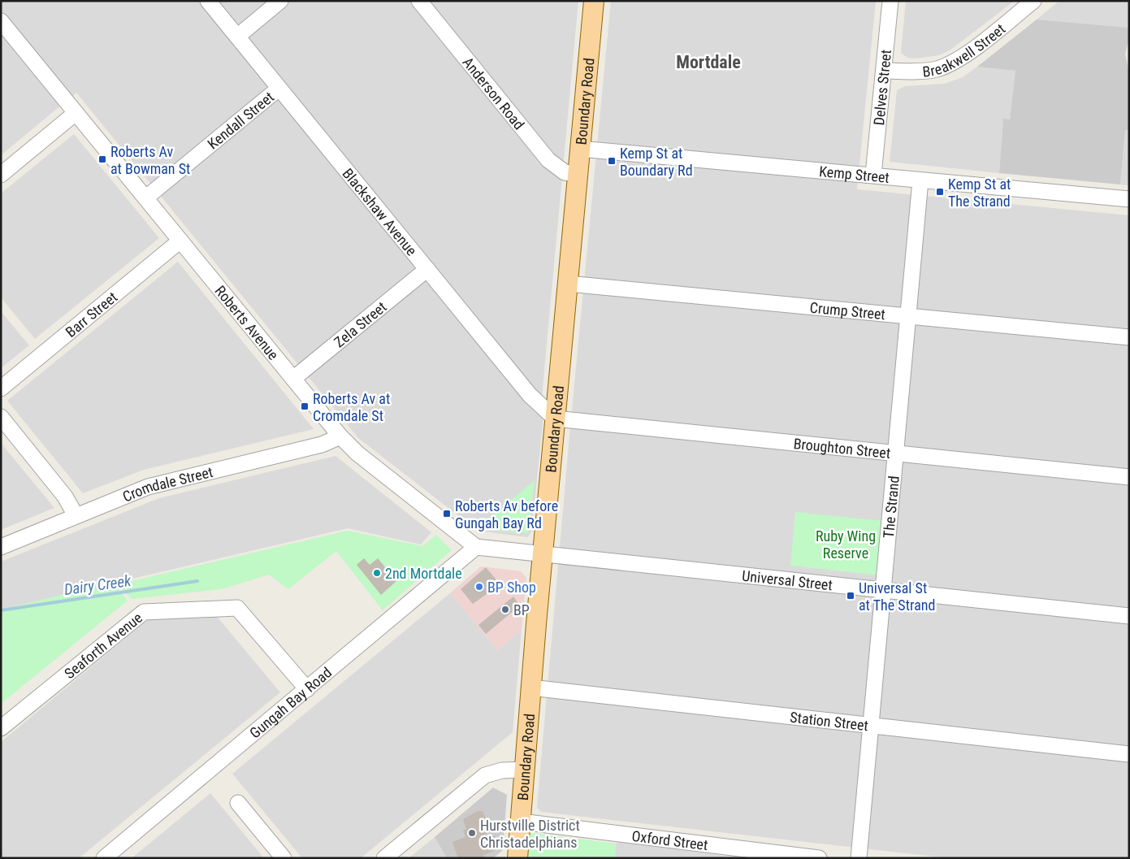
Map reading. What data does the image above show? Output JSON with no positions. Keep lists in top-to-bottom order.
{
  "streets": {
    "main road": ["Boundary Road"],
    "street": [
      "Breakwell Street",
      "Delves Street",
      "Anderson Road",
      "Kendall Street",
      "Kemp Street",
      "Blackshaw Avenue",
      "Crump Street",
      "Barr Street",
      "Roberts Avenue",
      "Zela Street",
      "Broughton Street",
      "Cromdale Street",
      "The Strand",
      "Universal Street",
      "Seaforth Avenue",
      "Gungah Bay Road",
      "Station Street",
      "Oxford Street"
    ]
  },
  "crossings": [
    ["Breakwell Street", "Delves Street"],
    ["Delves Street", "Kemp Street"],
    ["Anderson Road", "Boundary Road"],
    ["Boundary Road", "Kemp Street"],
    ["Boundary Road", "Blackshaw Avenue"],
    ["Boundary Road", "Crump Street"],
    ["Boundary Road", "Broughton Street"],
    ["Boundary Road", "Universal Street"],
    ["Boundary Road", "Station Street"],
    ["Boundary Road", "Oxford Street"],
    ["Kendall Street", "Blackshaw Avenue"],
    ["Kendall Street", "Roberts Avenue"],
    ["Kemp Street", "The Strand"],
    ["Blackshaw Avenue", "Zela Street"],
    ["Blackshaw Avenue", "Broughton Street"],
    ["Crump Street", "The Strand"],
    ["Barr Street", "Roberts Avenue"],
    ["Roberts Avenue", "Zela Street"],
    ["Roberts Avenue", "Cromdale Street"],
    ["Roberts Avenue", "Gungah Bay Road"],
    ["Broughton Street", "The Strand"],
    ["The Strand", "Universal Street"],
    ["The Strand", "Station Street"],
    ["Seaforth Avenue", "Gungah Bay Road"]
  ],
  "districts": ["Mortdale"],
  "water": ["Dairy Creek"],
  "parks": ["Ruby Wing Reserve"],
  "places": {
    "transit": [
      "Roberts Av at Bowman St",
      "Kemp St at Boundary Rd",
      "Kemp St at The Strand",
      "Roberts Av at Cromdale St",
      "Roberts Av before Gungah Bay Rd",
      "Universal St at The Strand"
    ],
    "other": [
      "2nd Mortdale",
      "BP Shop",
      "BP",
      "Hurstville District Christadelphians"
    ]
  }
}
